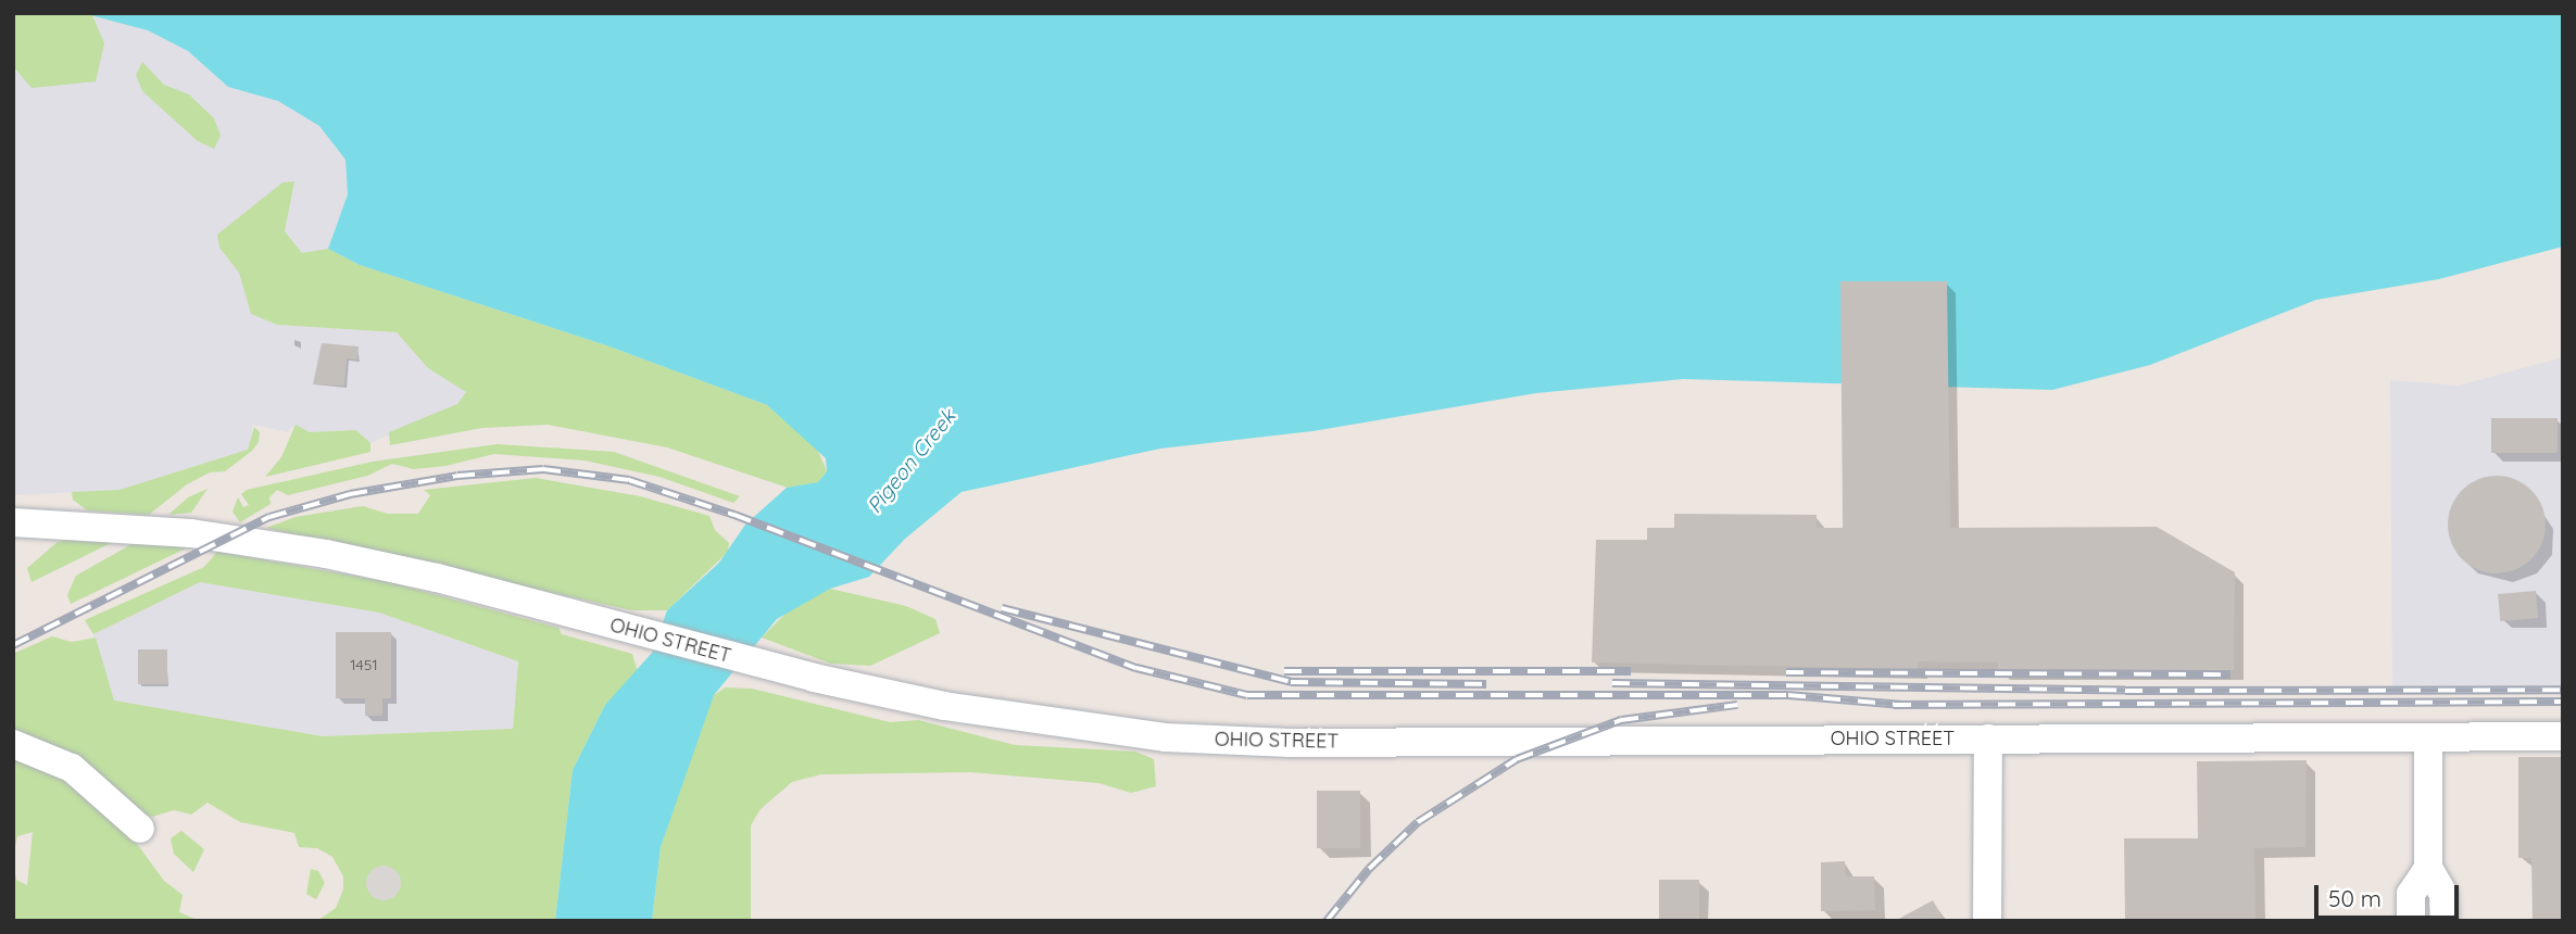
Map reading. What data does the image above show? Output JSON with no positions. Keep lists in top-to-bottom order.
{
  "streets": {
    "street": ["OHIO STREET"]
  },
  "water": ["Pigeon Creek"],
  "house_numbers": ["1451"],
  "scale_bar": "50 m"
}
